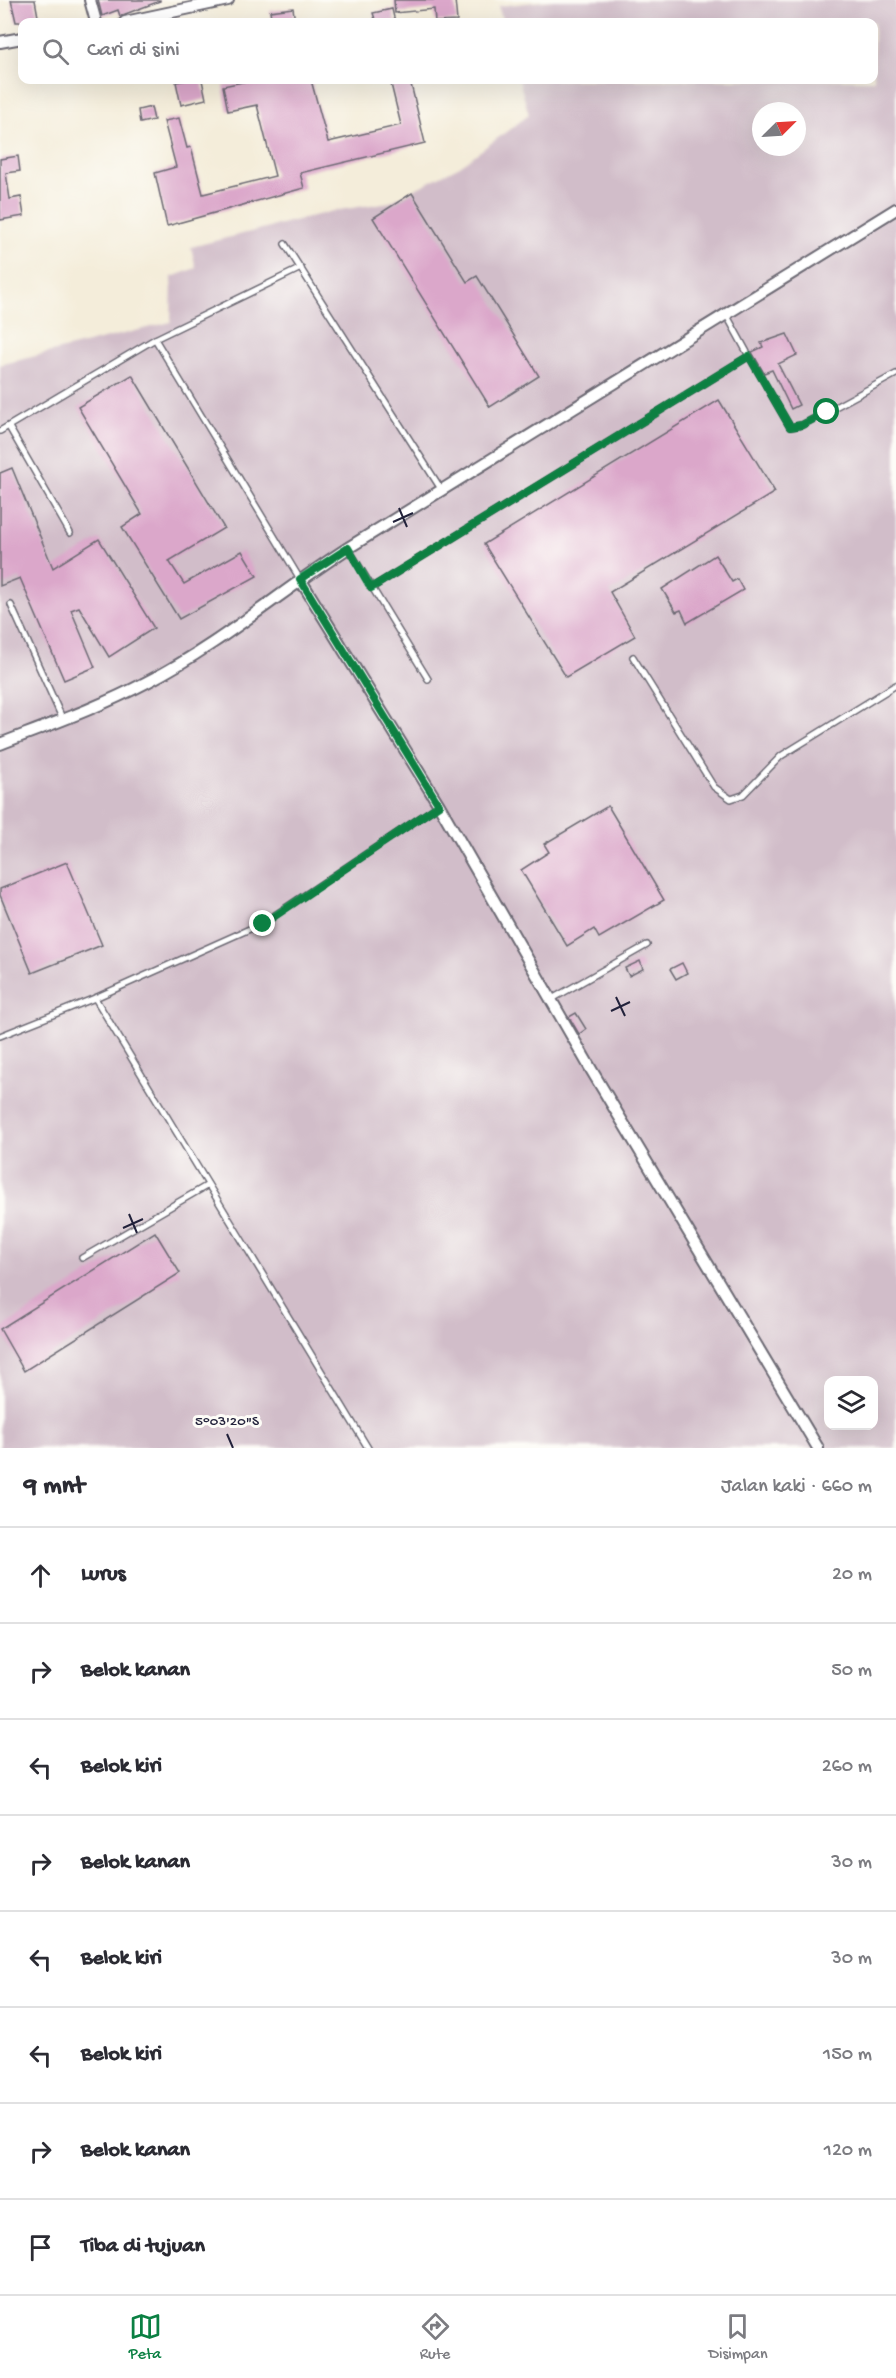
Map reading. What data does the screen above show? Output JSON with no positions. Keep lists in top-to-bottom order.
{
  "north": "top right",
  "page": {
    "search": "Cari di sini",
    "heading": ["9 mnt", "Jalan kaki · 660 m"],
    "list": [
      ["Lurus", "20 m"],
      ["Belok kanan", "50 m"],
      ["Belok kiri", "260 m"],
      ["Belok kanan", "30 m"],
      ["Belok kiri", "30 m"],
      ["Belok kiri", "150 m"],
      ["Belok kanan", "120 m"],
      "Tiba di tujuan"
    ],
    "nav": ["Peta", "Rute", "Disimpan"]
  },
  "coordinates": ["5°03'20\"S"]
}
